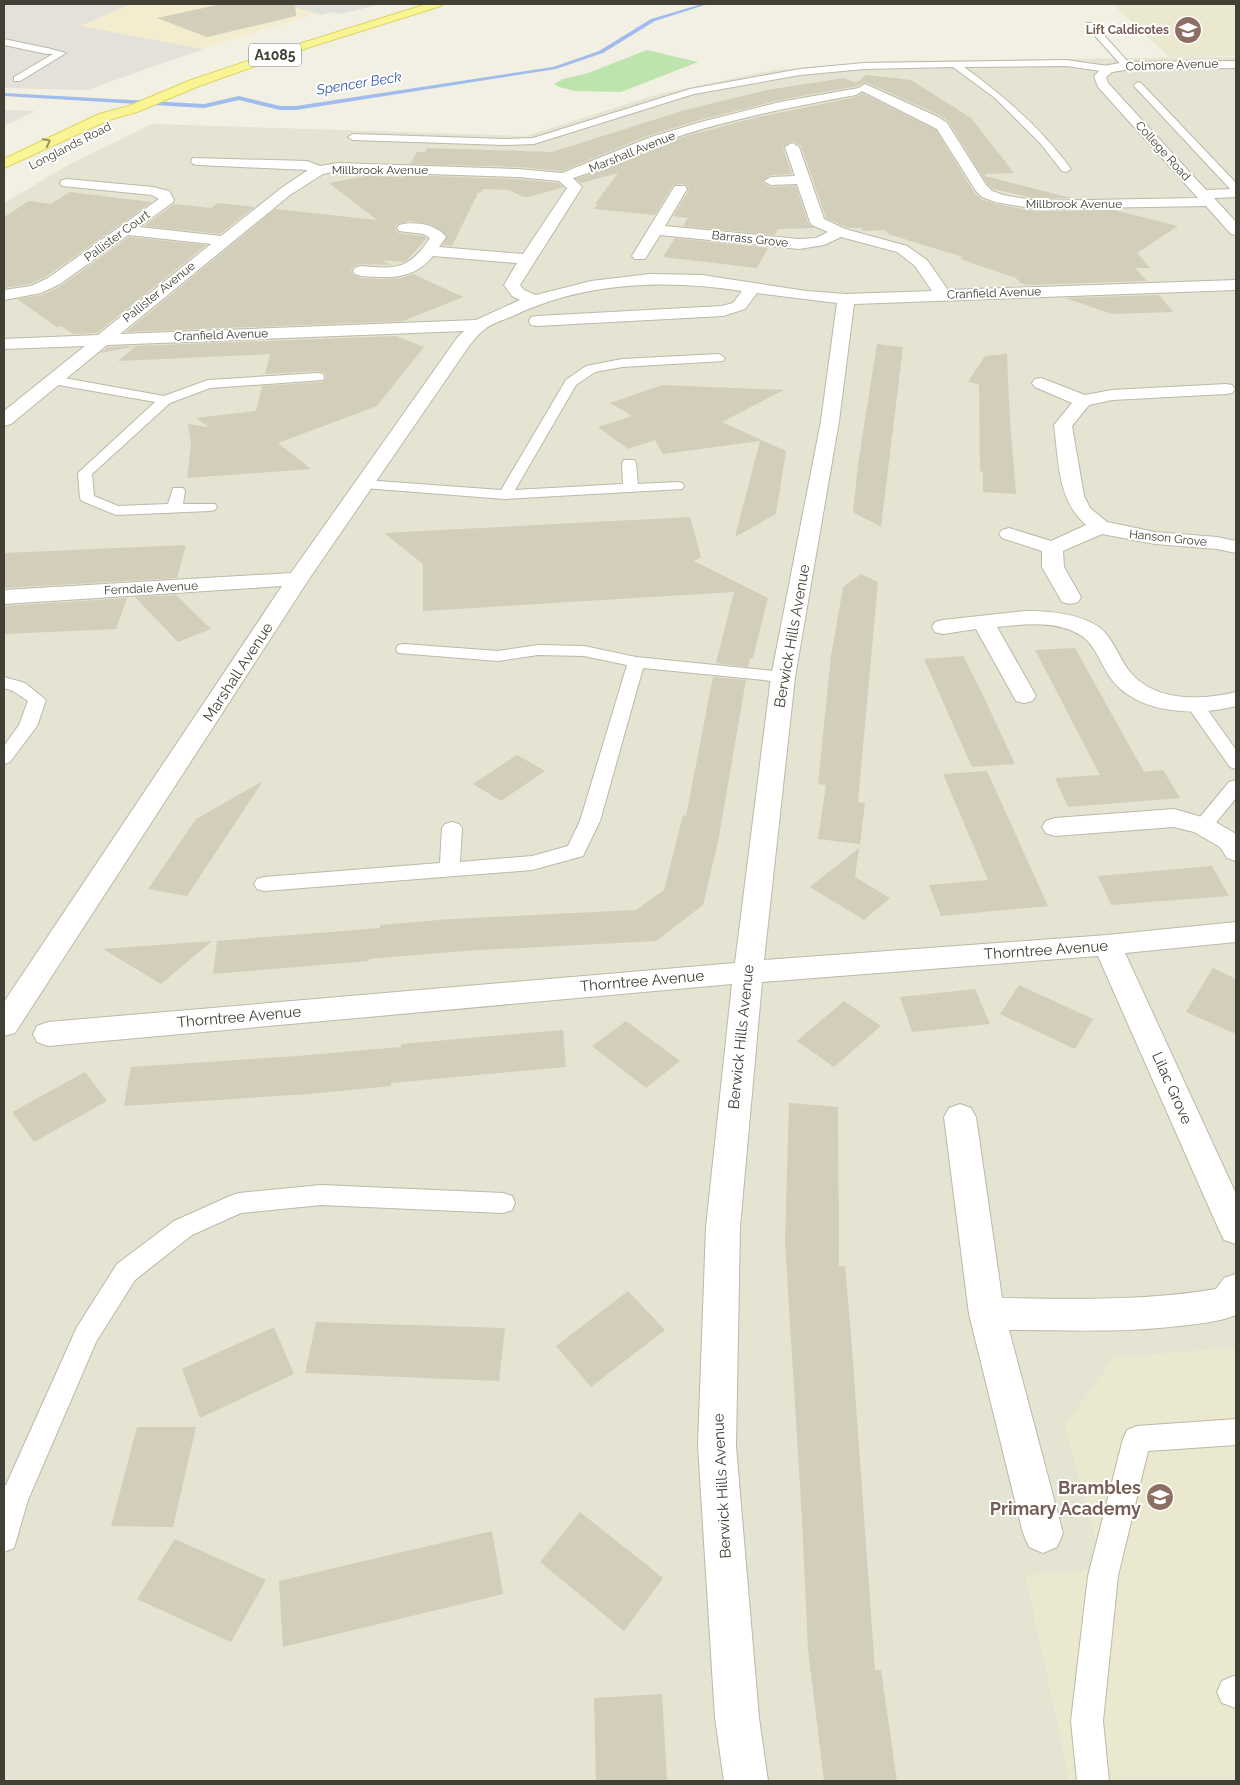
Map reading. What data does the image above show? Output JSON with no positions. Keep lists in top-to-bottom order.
{
  "streets": {
    "main road": ["A1085", "Longlands Road"],
    "street": [
      "Colmore Avenue",
      "College Road",
      "Marshall Avenue",
      "Millbrook Avenue",
      "Pallister Court",
      "Barrass Grove",
      "Pallister Avenue",
      "Cranfield Avenue",
      "Hanson Grove",
      "Ferndale Avenue",
      "Berwick Hills Avenue",
      "Thorntree Avenue",
      "Lilac Grove"
    ]
  },
  "crossings": [
    ["A1085", "Longlands Road"],
    ["Colmore Avenue", "College Road"],
    ["College Road", "Millbrook Avenue"],
    ["Marshall Avenue", "Millbrook Avenue"],
    ["Marshall Avenue", "Cranfield Avenue"],
    ["Marshall Avenue", "Ferndale Avenue"],
    ["Millbrook Avenue", "Pallister Avenue"],
    ["Pallister Avenue", "Cranfield Avenue"],
    ["Cranfield Avenue", "Berwick Hills Avenue"],
    ["Berwick Hills Avenue", "Thorntree Avenue"],
    ["Thorntree Avenue", "Lilac Grove"]
  ],
  "water": ["Spencer Beck"],
  "places": {
    "school or university": ["Lift Caldicotes", "Brambles Primary Academy"]
  }
}
